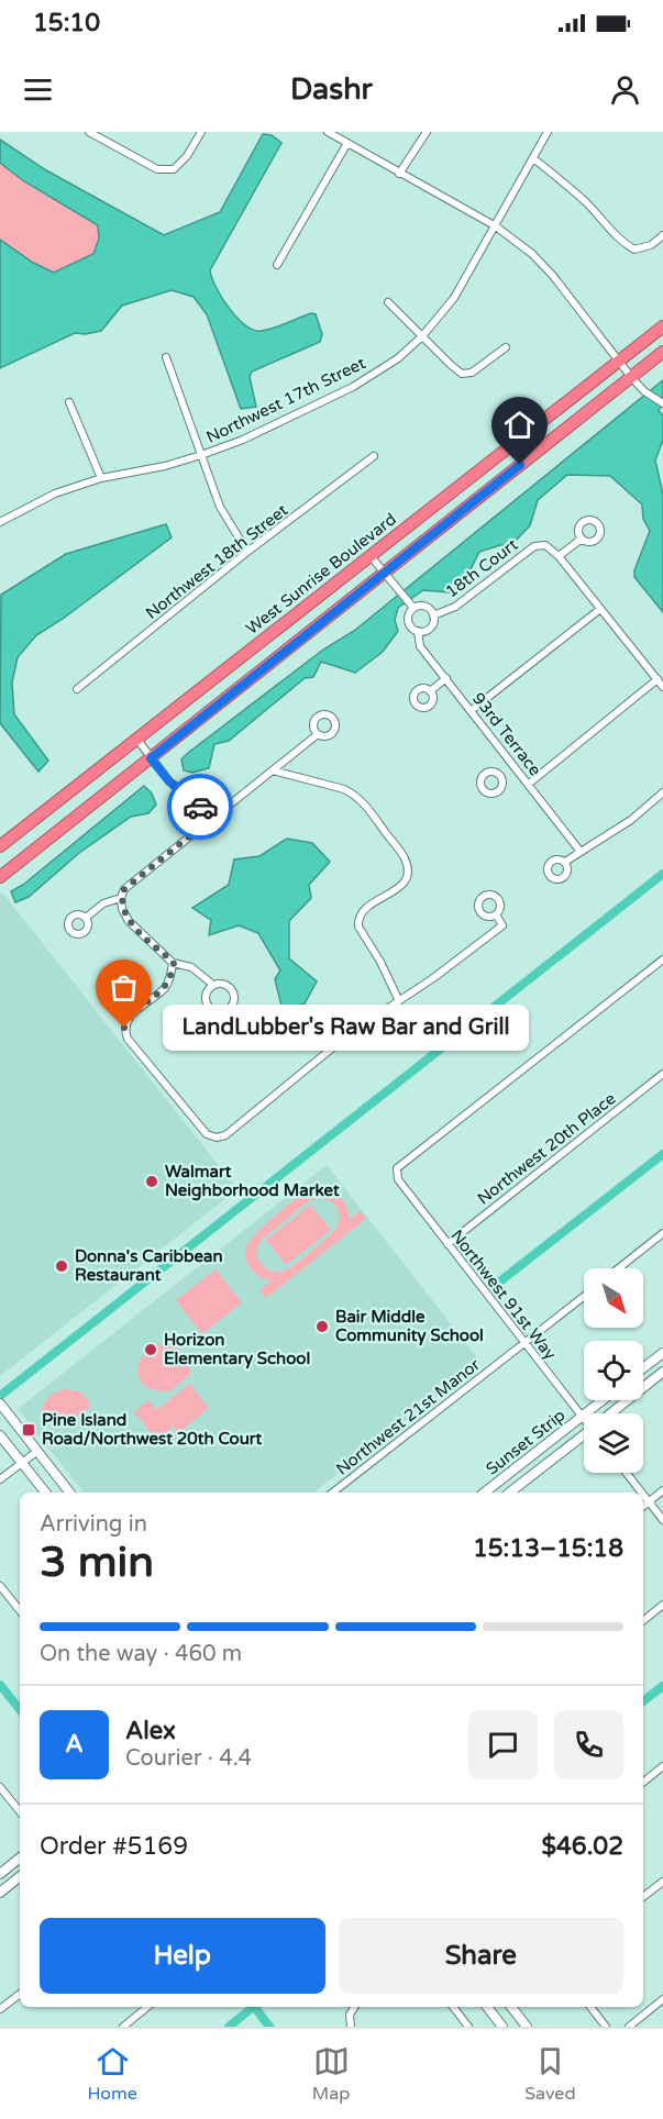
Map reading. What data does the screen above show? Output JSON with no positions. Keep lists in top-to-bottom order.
{
  "streets": {
    "highway": ["West Sunrise Boulevard"],
    "street": [
      "Northwest 17th Street",
      "Northwest 18th Street",
      "18th Court",
      "93rd Terrace",
      "Northwest 20th Place",
      "Northwest 91st Way",
      "Northwest 21st Manor",
      "Sunset Strip"
    ]
  },
  "crossings": [
    ["18th Court", "93rd Terrace"],
    ["Northwest 20th Place", "Northwest 91st Way"],
    ["Northwest 91st Way", "Northwest 21st Manor"],
    ["Northwest 91st Way", "Sunset Strip"]
  ],
  "places": {
    "other": [
      "LandLubber's Raw Bar and Grill",
      "Walmart Neighborhood Market",
      "Donna's Caribbean Restaurant",
      "Bair Middle Community School",
      "Horizon Elementary School"
    ],
    "transit": ["Pine Island Road/Northwest 20th Court"]
  },
  "north": "bottom right",
  "page": {
    "status": "15:10",
    "header": "Dashr",
    "bubble": "LandLubber's Raw Bar and Grill",
    "heading": ["3 min", "Arriving in", "15:13–15:18"],
    "panel": [
      "Alex",
      "Courier · 4.4",
      "Order #5169",
      "$46.02"
    ],
    "bar": "On the way · 460 m",
    "round": "A",
    "buttons": ["Help", "Share"],
    "tabs": ["Home", "Map", "Saved"]
  }
}
